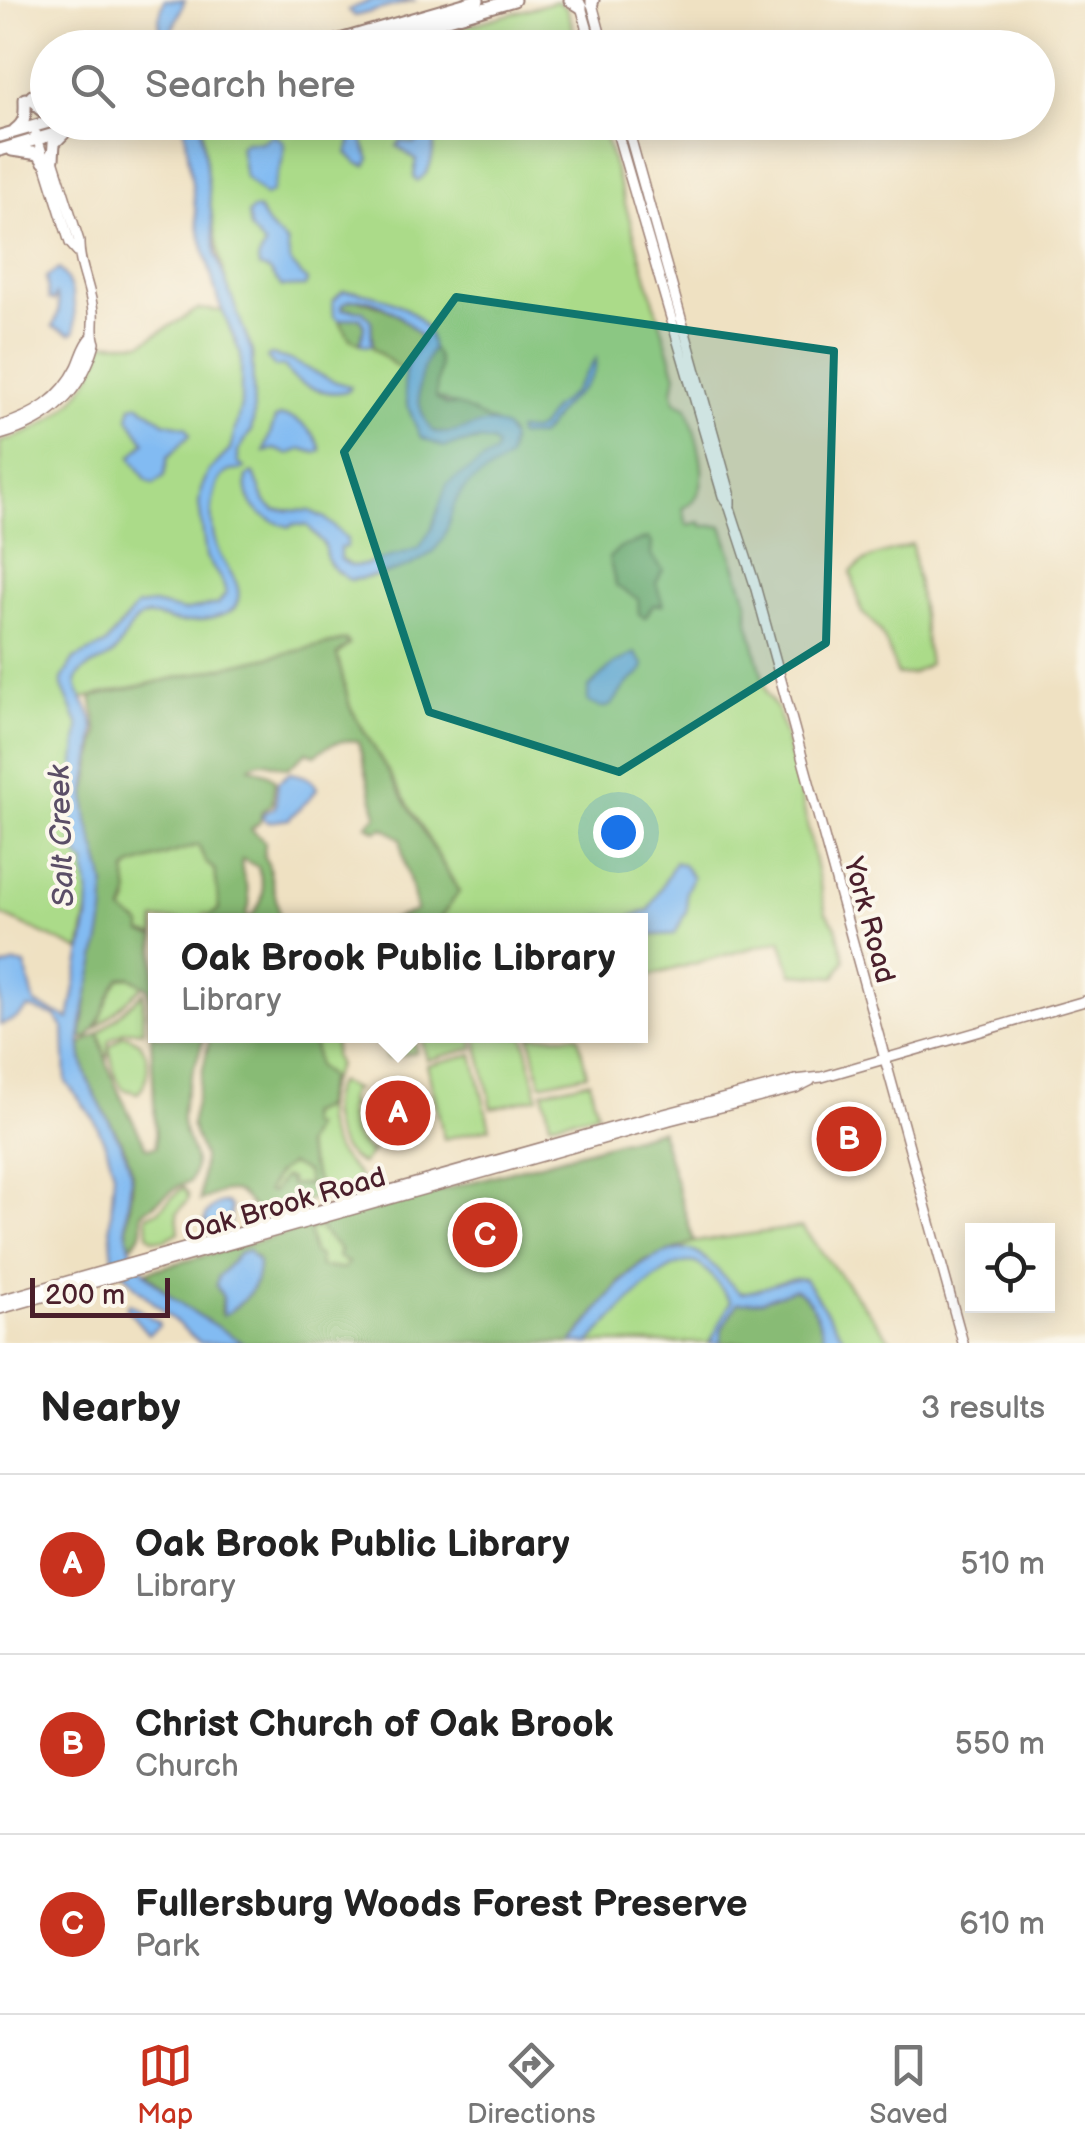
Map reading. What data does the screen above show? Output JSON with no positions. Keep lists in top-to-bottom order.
{
  "streets": {
    "main road": ["York Road", "Oak Brook Road"]
  },
  "crossings": [
    ["York Road", "Oak Brook Road"]
  ],
  "water": ["Salt Creek"],
  "scale_bar": "200 m",
  "page": {
    "search": "Search here",
    "popup": ["Oak Brook Public Library", "Library"],
    "pins": ["A", "B", "C"],
    "scale": "200 m",
    "heading": ["Nearby", "3 results"],
    "list": [
      {
        "mark": "A",
        "name": "Oak Brook Public Library",
        "note": "Library",
        "value": "510 m"
      },
      {
        "mark": "B",
        "name": "Christ Church of Oak Brook",
        "note": "Church",
        "value": "550 m"
      },
      {
        "mark": "C",
        "name": "Fullersburg Woods Forest Preserve",
        "note": "Park",
        "value": "610 m"
      }
    ],
    "nav": ["Map", "Directions", "Saved"]
  }
}
